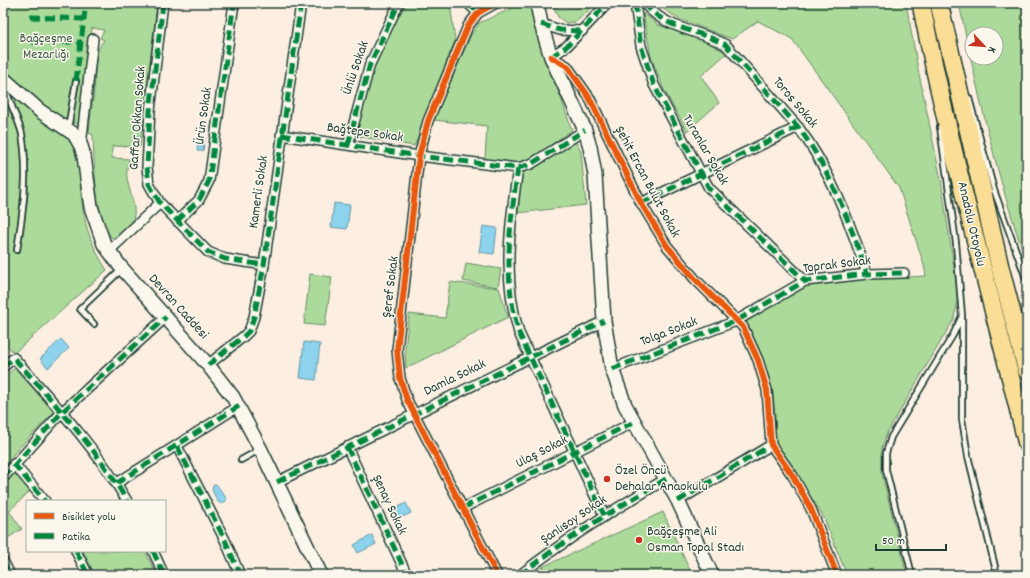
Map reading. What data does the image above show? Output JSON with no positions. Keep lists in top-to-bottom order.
{
  "streets": {
    "highway": ["Anadolu Otoyolu"],
    "main road": ["Devran Caddesi"],
    "street": [
      "Ünlü Sokak",
      "Toros Sokak",
      "Ürün Sokak",
      "Gaffar Okkan Sokak",
      "Bağtepe Sokak",
      "Turanlar Sokak",
      "Şehit Ercan Bulut Sokak",
      "Kamerli Sokak",
      "Toprak Sokak",
      "Şeref Sokak",
      "Tolga Sokak",
      "Damla Sokak",
      "Ulaş Sokak",
      "Şenay Sokak",
      "Şanlısoy Sokak"
    ]
  },
  "crossings": [
    ["Ünlü Sokak", "Bağtepe Sokak"],
    ["Toros Sokak", "Toprak Sokak"],
    ["Ürün Sokak", "Gaffar Okkan Sokak"],
    ["Gaffar Okkan Sokak", "Kamerli Sokak"],
    ["Bağtepe Sokak", "Kamerli Sokak"],
    ["Bağtepe Sokak", "Şeref Sokak"],
    ["Turanlar Sokak", "Toprak Sokak"],
    ["Şehit Ercan Bulut Sokak", "Toprak Sokak"],
    ["Şehit Ercan Bulut Sokak", "Tolga Sokak"],
    ["Kamerli Sokak", "Devran Caddesi"],
    ["Toprak Sokak", "Tolga Sokak"],
    ["Şeref Sokak", "Damla Sokak"],
    ["Şeref Sokak", "Ulaş Sokak"],
    ["Devran Caddesi", "Damla Sokak"],
    ["Damla Sokak", "Şenay Sokak"]
  ],
  "parks": ["Bağçeşme Mezarlığı"],
  "places": ["Özel Öncü Dehalar Anaokulu", "Bağçeşme Ali Osman Topal Stadı"],
  "legend": ["Bisiklet yolu", "Patika"],
  "scale_bar": "50 m",
  "north": "bottom right"
}
